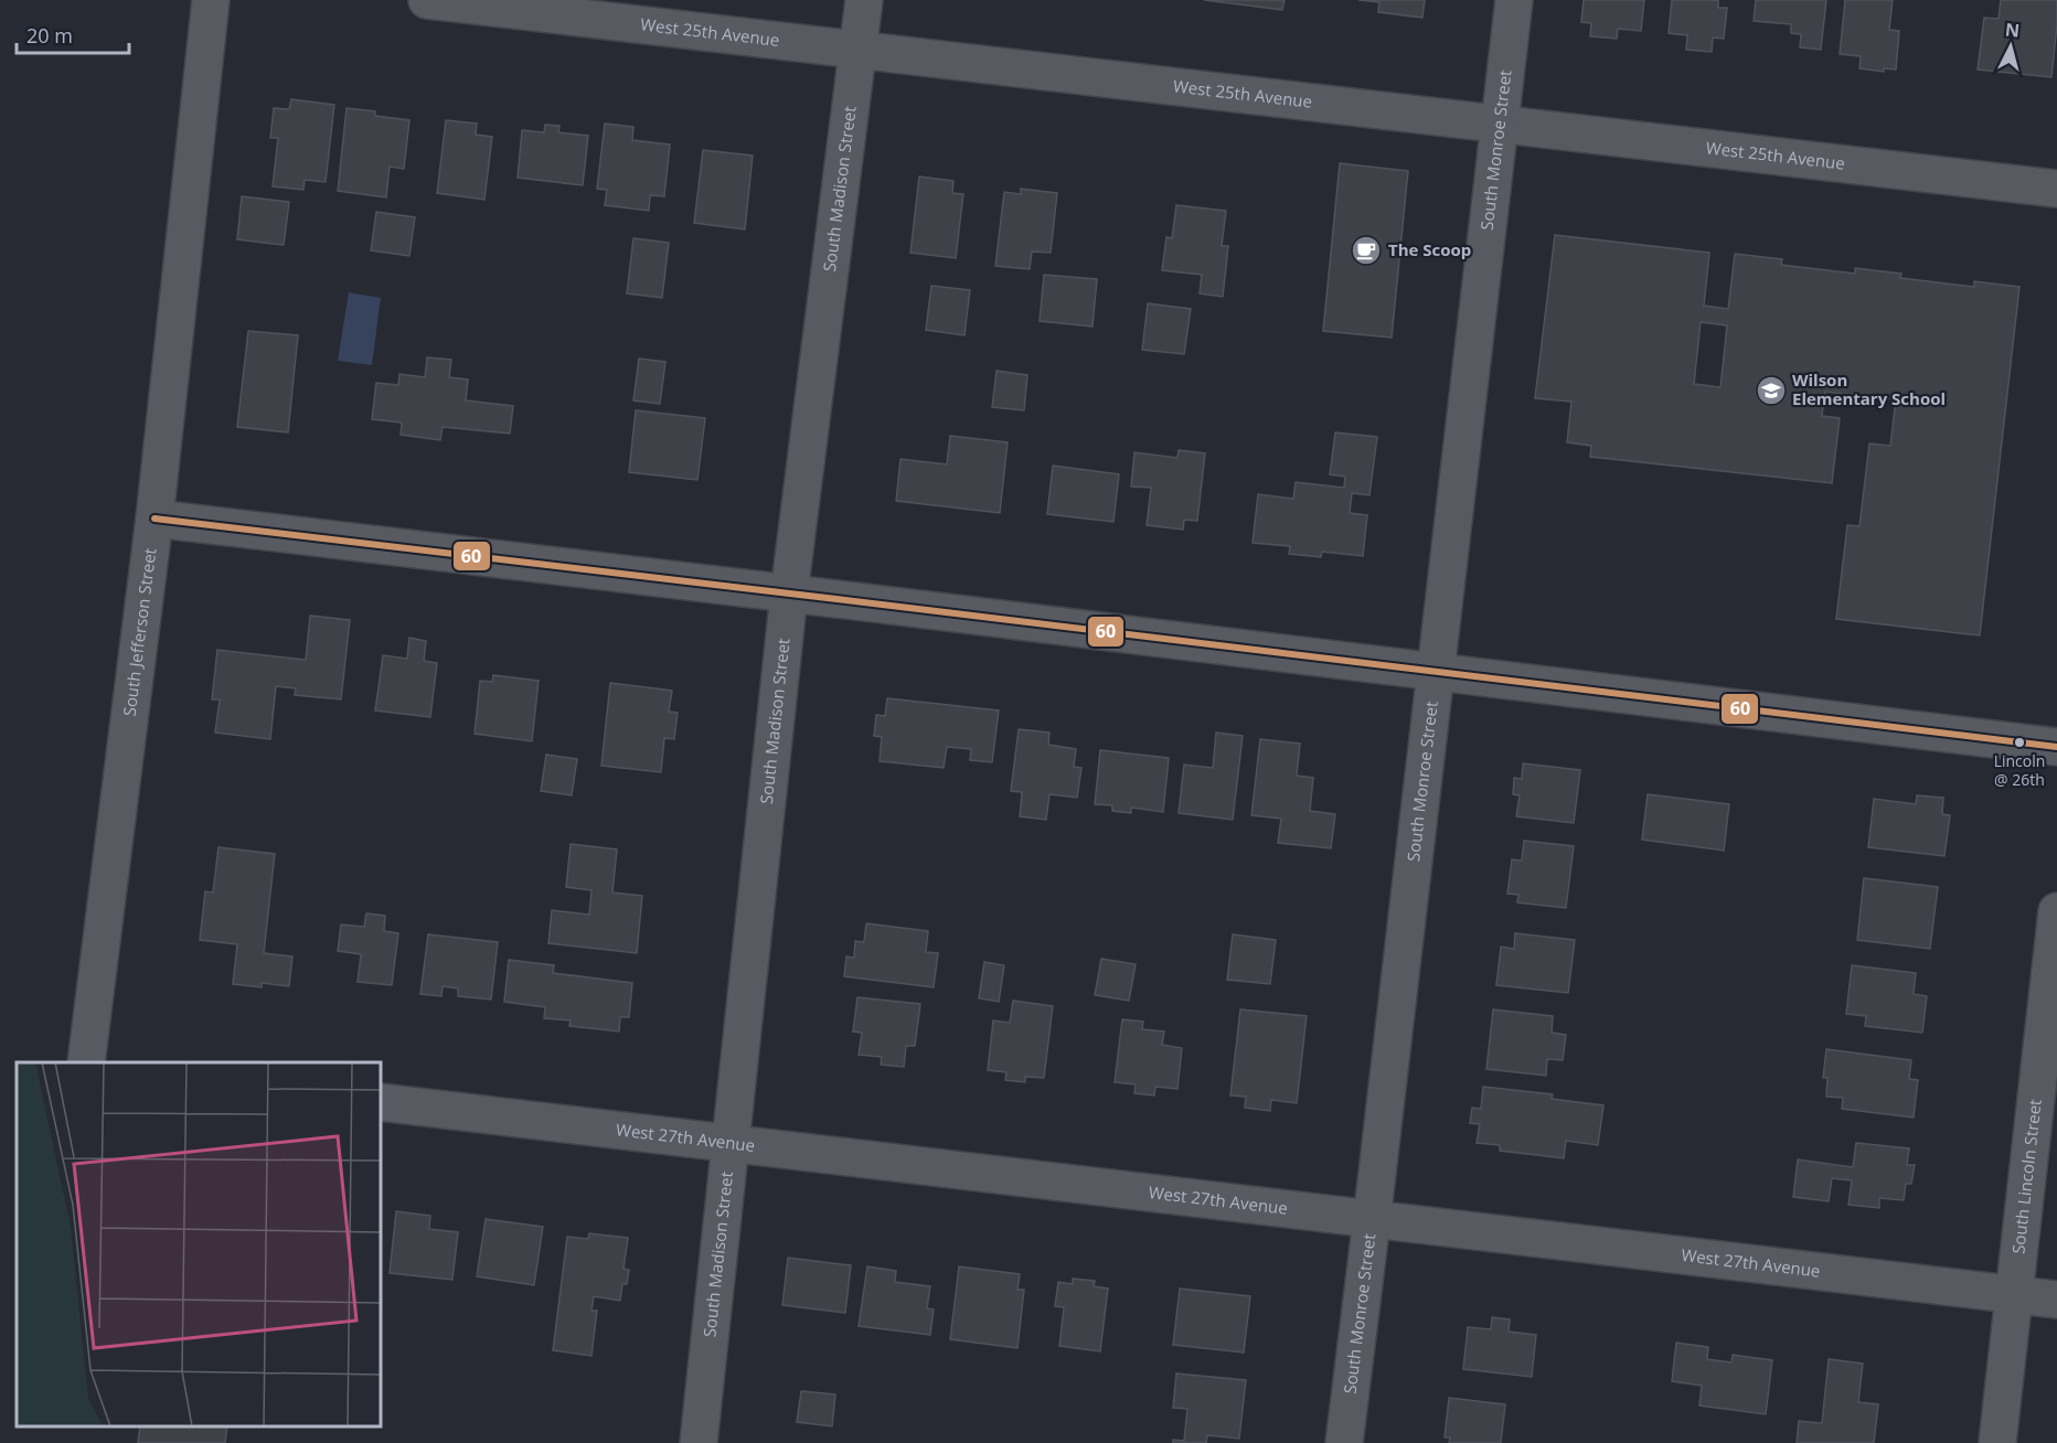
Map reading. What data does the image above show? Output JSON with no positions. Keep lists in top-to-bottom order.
{
  "streets": {
    "street": [
      "West 25th Avenue",
      "South Monroe Street",
      "South Madison Street",
      "South Jefferson Street",
      "West 27th Avenue",
      "South Lincoln Street"
    ]
  },
  "crossings": [
    ["West 25th Avenue", "South Monroe Street"],
    ["West 25th Avenue", "South Madison Street"],
    ["South Monroe Street", "West 27th Avenue"],
    ["South Madison Street", "West 27th Avenue"],
    ["West 27th Avenue", "South Lincoln Street"]
  ],
  "places": {
    "cafe": ["The Scoop"],
    "school or university": ["Wilson Elementary School"],
    "other": ["Lincoln @ 26th"]
  },
  "lines": ["transit line 60"],
  "scale_bar": "20 m",
  "north": "top"
}
